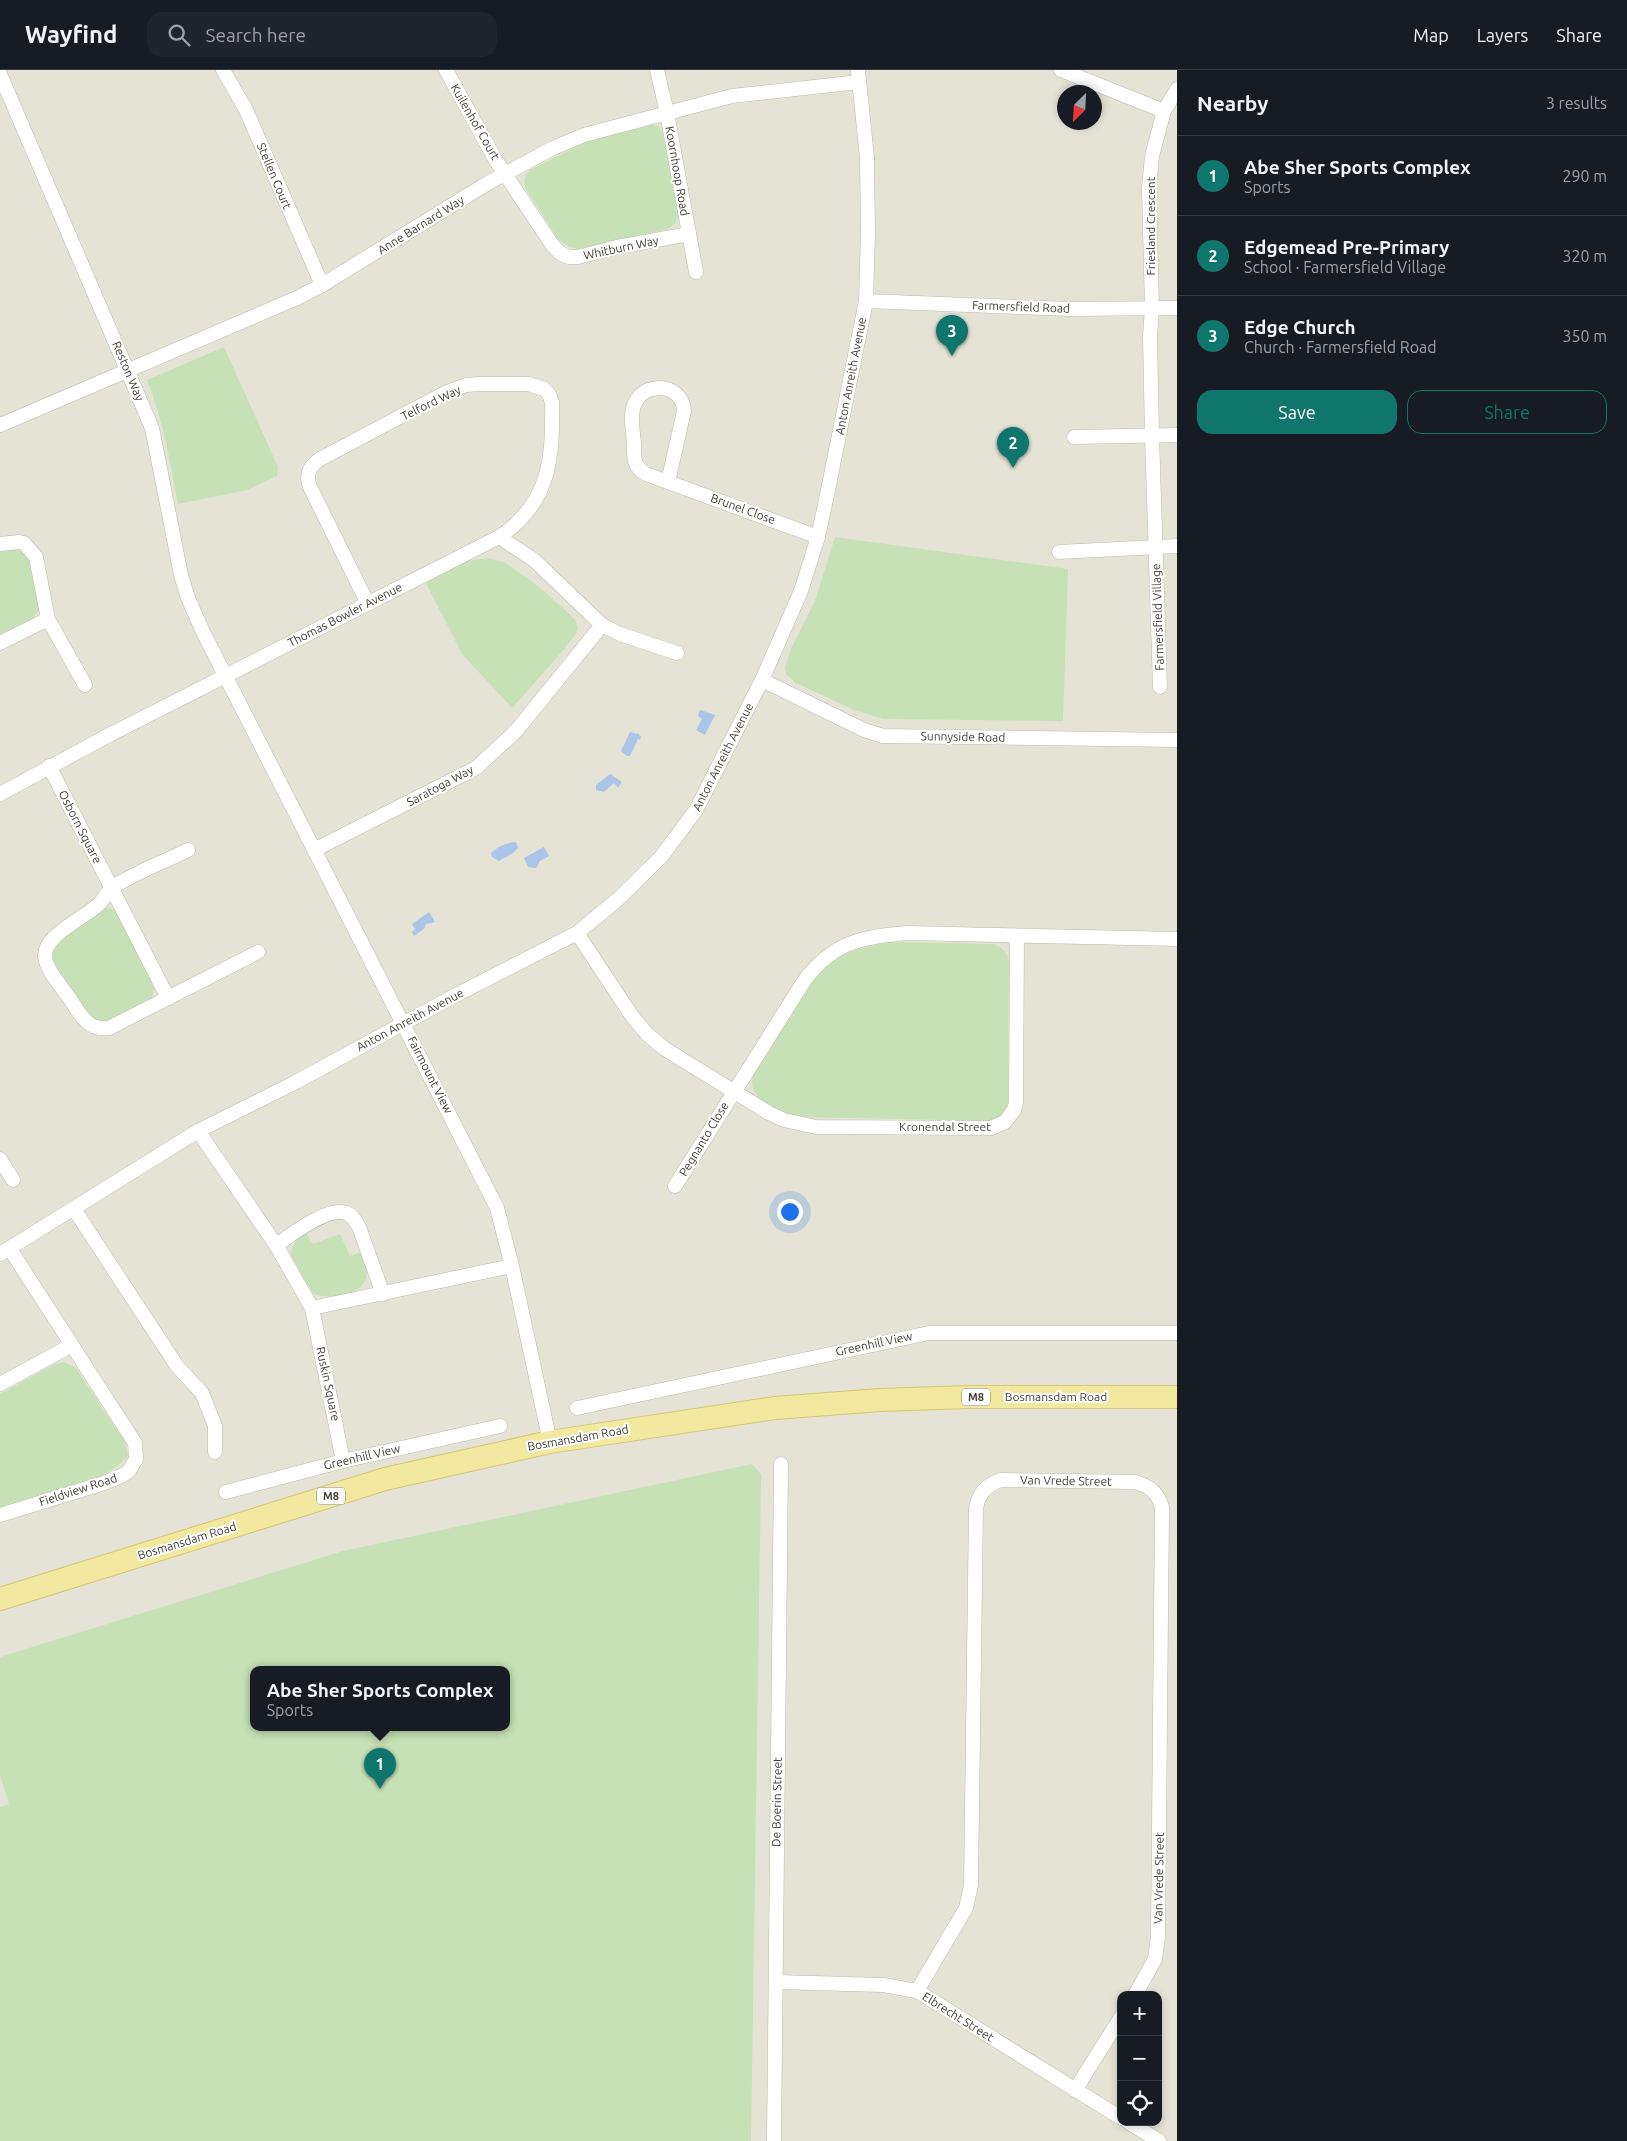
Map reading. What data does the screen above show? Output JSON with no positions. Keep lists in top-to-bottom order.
{
  "streets": {
    "main road": ["M8", "Bosmansdam Road"],
    "street": [
      "Kuilenhof Court",
      "Koornhoop Road",
      "Stellen Court",
      "Anne Barnard Way",
      "Friesland Crescent",
      "Whitburn Way",
      "Farmersfield Road",
      "Reston Way",
      "Anton Anreith Avenue",
      "Telford Way",
      "Brunel Close",
      "Thomas Bowler Avenue",
      "Farmersfield Village",
      "Sunnyside Road",
      "Saratoga Way",
      "Osborn Square",
      "Fairmount View",
      "Kronendal Street",
      "Pegnanto Close",
      "Greenhill View",
      "Ruskin Square",
      "Van Vrede Street",
      "Fieldview Road",
      "De Boerin Street",
      "Elbrecht Street"
    ]
  },
  "crossings": [
    ["Kuilenhof Court", "Anne Barnard Way"],
    ["Kuilenhof Court", "Whitburn Way"],
    ["Koornhoop Road", "Anne Barnard Way"],
    ["Koornhoop Road", "Whitburn Way"],
    ["Stellen Court", "Anne Barnard Way"],
    ["Anne Barnard Way", "Whitburn Way"],
    ["Anne Barnard Way", "Reston Way"],
    ["Anne Barnard Way", "Anton Anreith Avenue"],
    ["Friesland Crescent", "Farmersfield Road"],
    ["Friesland Crescent", "Farmersfield Village"],
    ["Farmersfield Road", "Anton Anreith Avenue"],
    ["Farmersfield Road", "Farmersfield Village"],
    ["Reston Way", "Thomas Bowler Avenue"],
    ["Reston Way", "Fairmount View"],
    ["Anton Anreith Avenue", "Brunel Close"],
    ["Anton Anreith Avenue", "Sunnyside Road"],
    ["Anton Anreith Avenue", "Fairmount View"],
    ["Anton Anreith Avenue", "Kronendal Street"],
    ["Anton Anreith Avenue", "Ruskin Square"],
    ["Anton Anreith Avenue", "Fieldview Road"],
    ["Telford Way", "Thomas Bowler Avenue"],
    ["Thomas Bowler Avenue", "Osborn Square"],
    ["Thomas Bowler Avenue", "Fairmount View"],
    ["Saratoga Way", "Fairmount View"],
    ["Fairmount View", "Bosmansdam Road"],
    ["Kronendal Street", "Pegnanto Close"],
    ["Greenhill View", "Ruskin Square"],
    ["Van Vrede Street", "Elbrecht Street"],
    ["De Boerin Street", "Elbrecht Street"]
  ],
  "north": "bottom left",
  "page": {
    "header": "Wayfind",
    "search": "Search here",
    "nav": ["Map", "Layers", "Share"],
    "heading": ["Nearby", "3 results"],
    "list": [
      {
        "mark": "1",
        "name": "Abe Sher Sports Complex",
        "note": "Sports",
        "value": "290 m"
      },
      {
        "mark": "2",
        "name": "Edgemead Pre-Primary",
        "note": "School · Farmersfield Village",
        "value": "320 m"
      },
      {
        "mark": "3",
        "name": "Edge Church",
        "note": "Church · Farmersfield Road",
        "value": "350 m"
      }
    ],
    "pins": ["3", "2", "1"],
    "buttons": ["Save", "Share"],
    "popup": ["Abe Sher Sports Complex", "Sports"],
    "map_buttons": ["+", "−"]
  }
}
